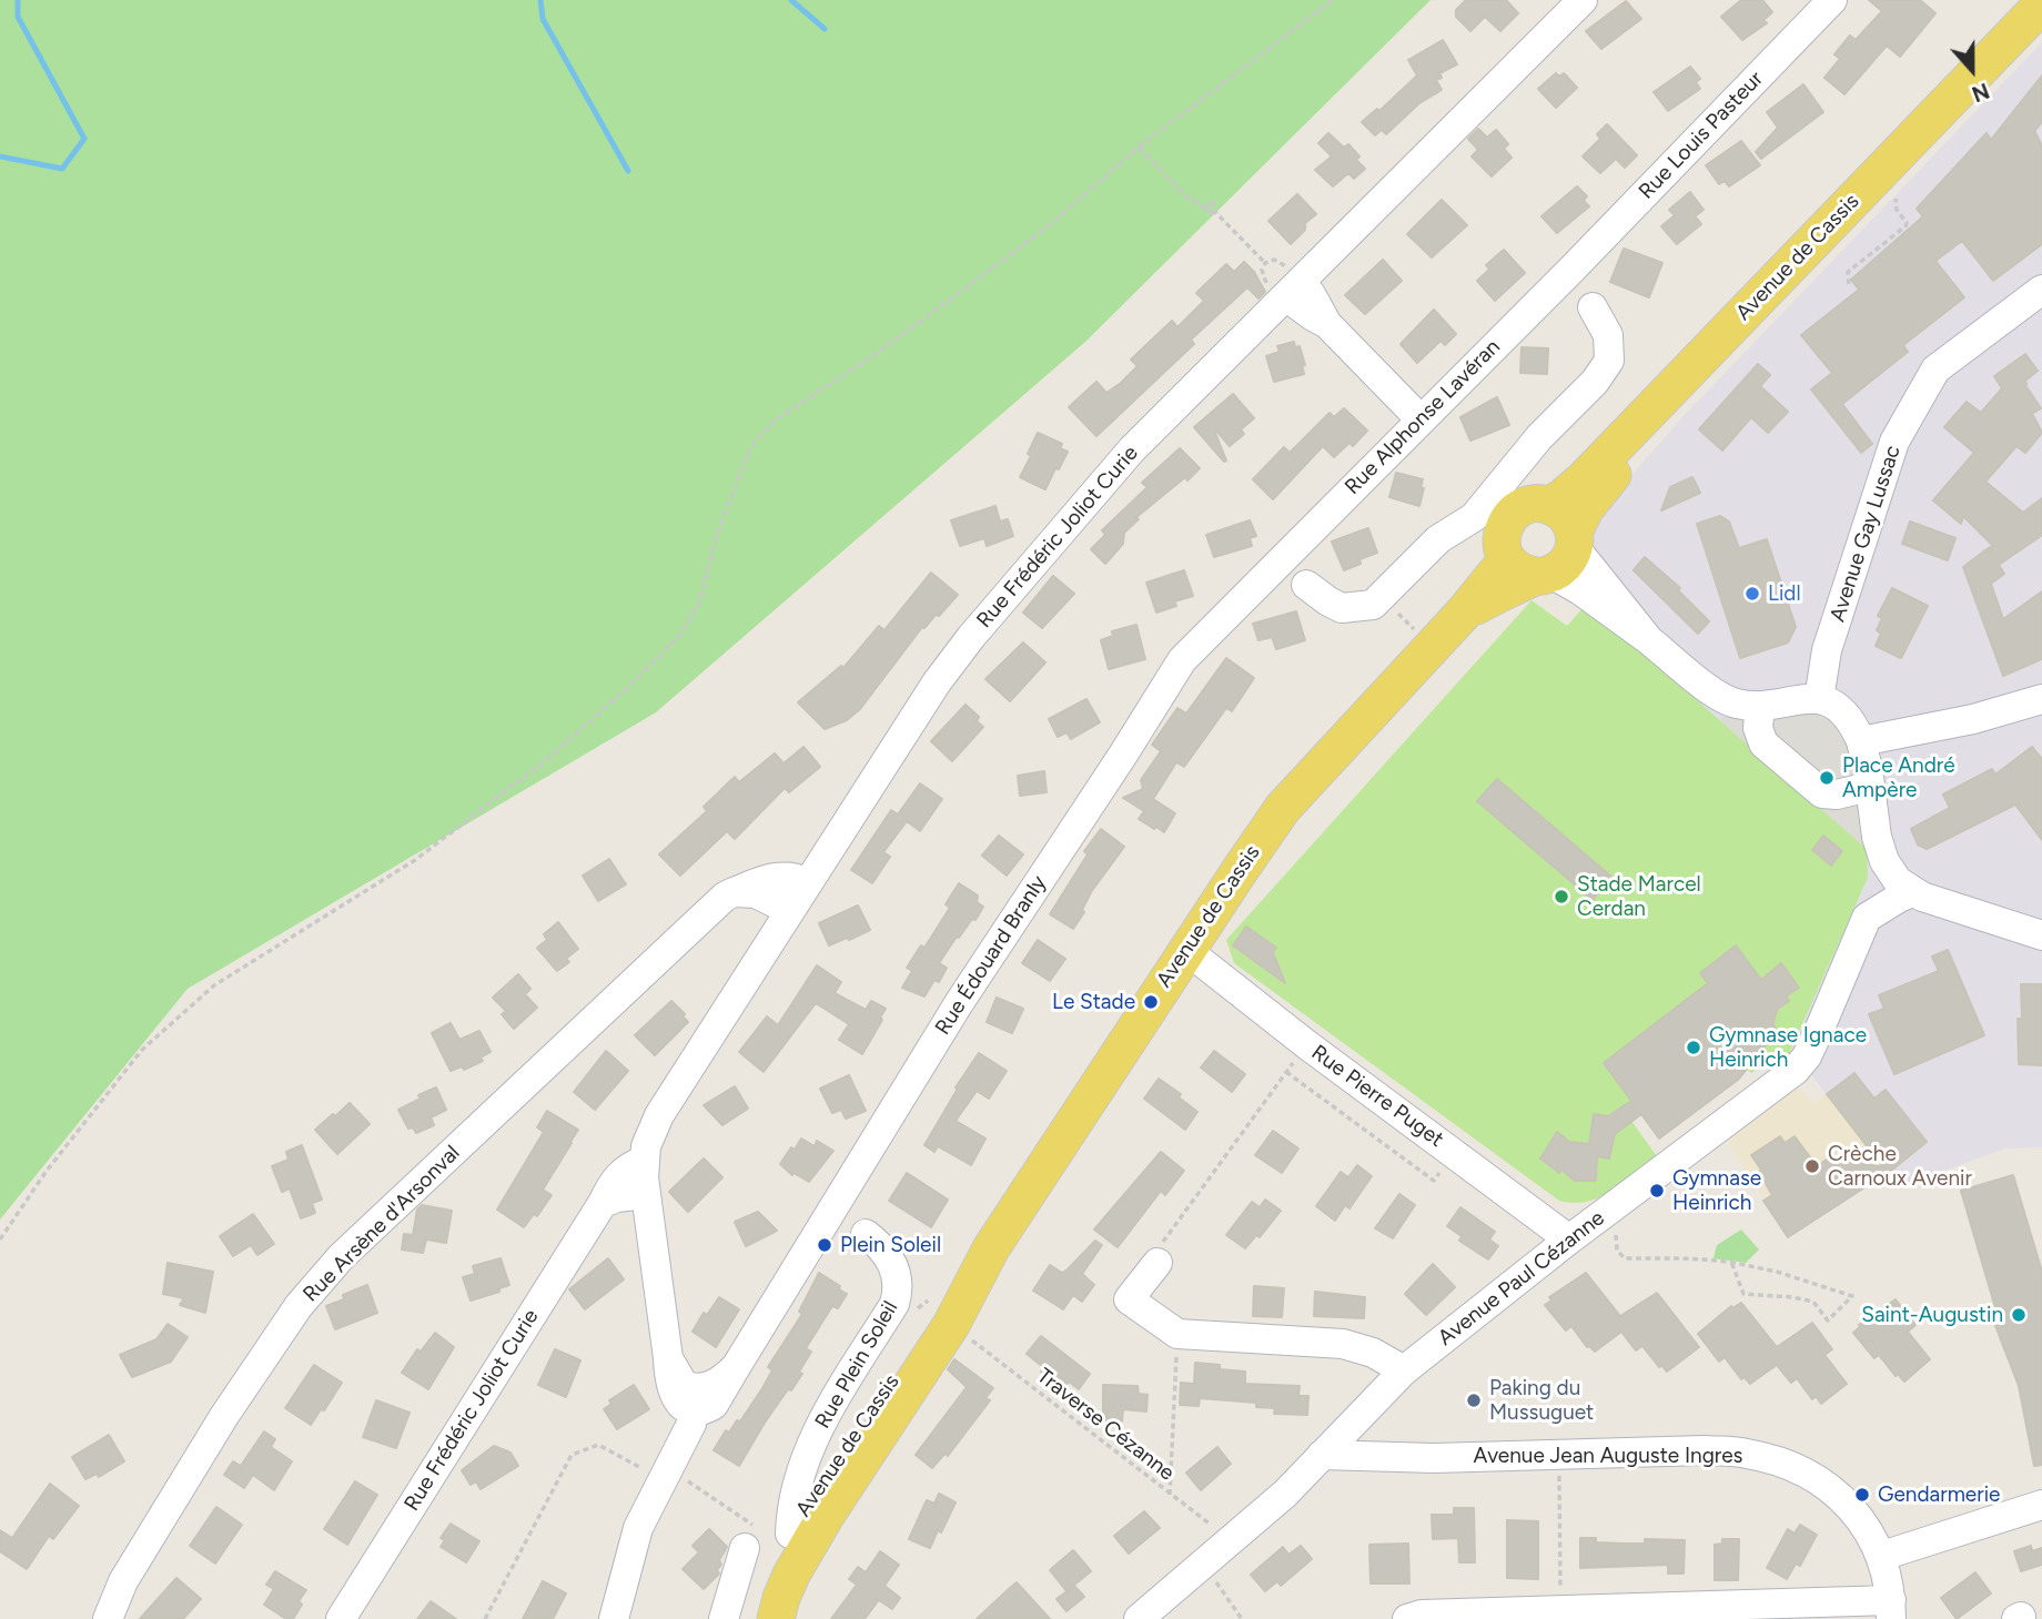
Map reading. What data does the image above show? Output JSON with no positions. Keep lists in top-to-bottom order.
{
  "streets": {
    "main road": ["Avenue de Cassis"],
    "street": [
      "Rue Louis Pasteur",
      "Rue Alphonse Lavéran",
      "Avenue Gay Lussac",
      "Rue Frédéric Joliot Curie",
      "Rue Édouard Branly",
      "Rue Pierre Puget",
      "Rue Arsène d'Arsonval",
      "Avenue Paul Cézanne",
      "Rue Plein Soleil",
      "Avenue Jean Auguste Ingres"
    ],
    "path": ["Traverse Cézanne"]
  },
  "crossings": [
    ["Rue Louis Pasteur", "Rue Alphonse Lavéran"],
    ["Avenue de Cassis", "Rue Pierre Puget"],
    ["Avenue de Cassis", "Rue Plein Soleil"],
    ["Avenue de Cassis", "Traverse Cézanne"],
    ["Rue Alphonse Lavéran", "Rue Édouard Branly"],
    ["Rue Frédéric Joliot Curie", "Rue Édouard Branly"],
    ["Rue Frédéric Joliot Curie", "Rue Arsène d'Arsonval"],
    ["Rue Édouard Branly", "Rue Plein Soleil"],
    ["Rue Pierre Puget", "Avenue Paul Cézanne"],
    ["Avenue Paul Cézanne", "Traverse Cézanne"],
    ["Avenue Paul Cézanne", "Avenue Jean Auguste Ingres"]
  ],
  "places": [
    "Lidl",
    "Place André Ampère",
    "Stade Marcel Cerdan",
    "Le Stade",
    "Gymnase Ignace Heinrich",
    "Crèche Carnoux Avenir",
    "Gymnase Heinrich",
    "Plein Soleil",
    "Saint-Augustin",
    "Paking du Mussuguet",
    "Gendarmerie"
  ],
  "north": "bottom"
}
